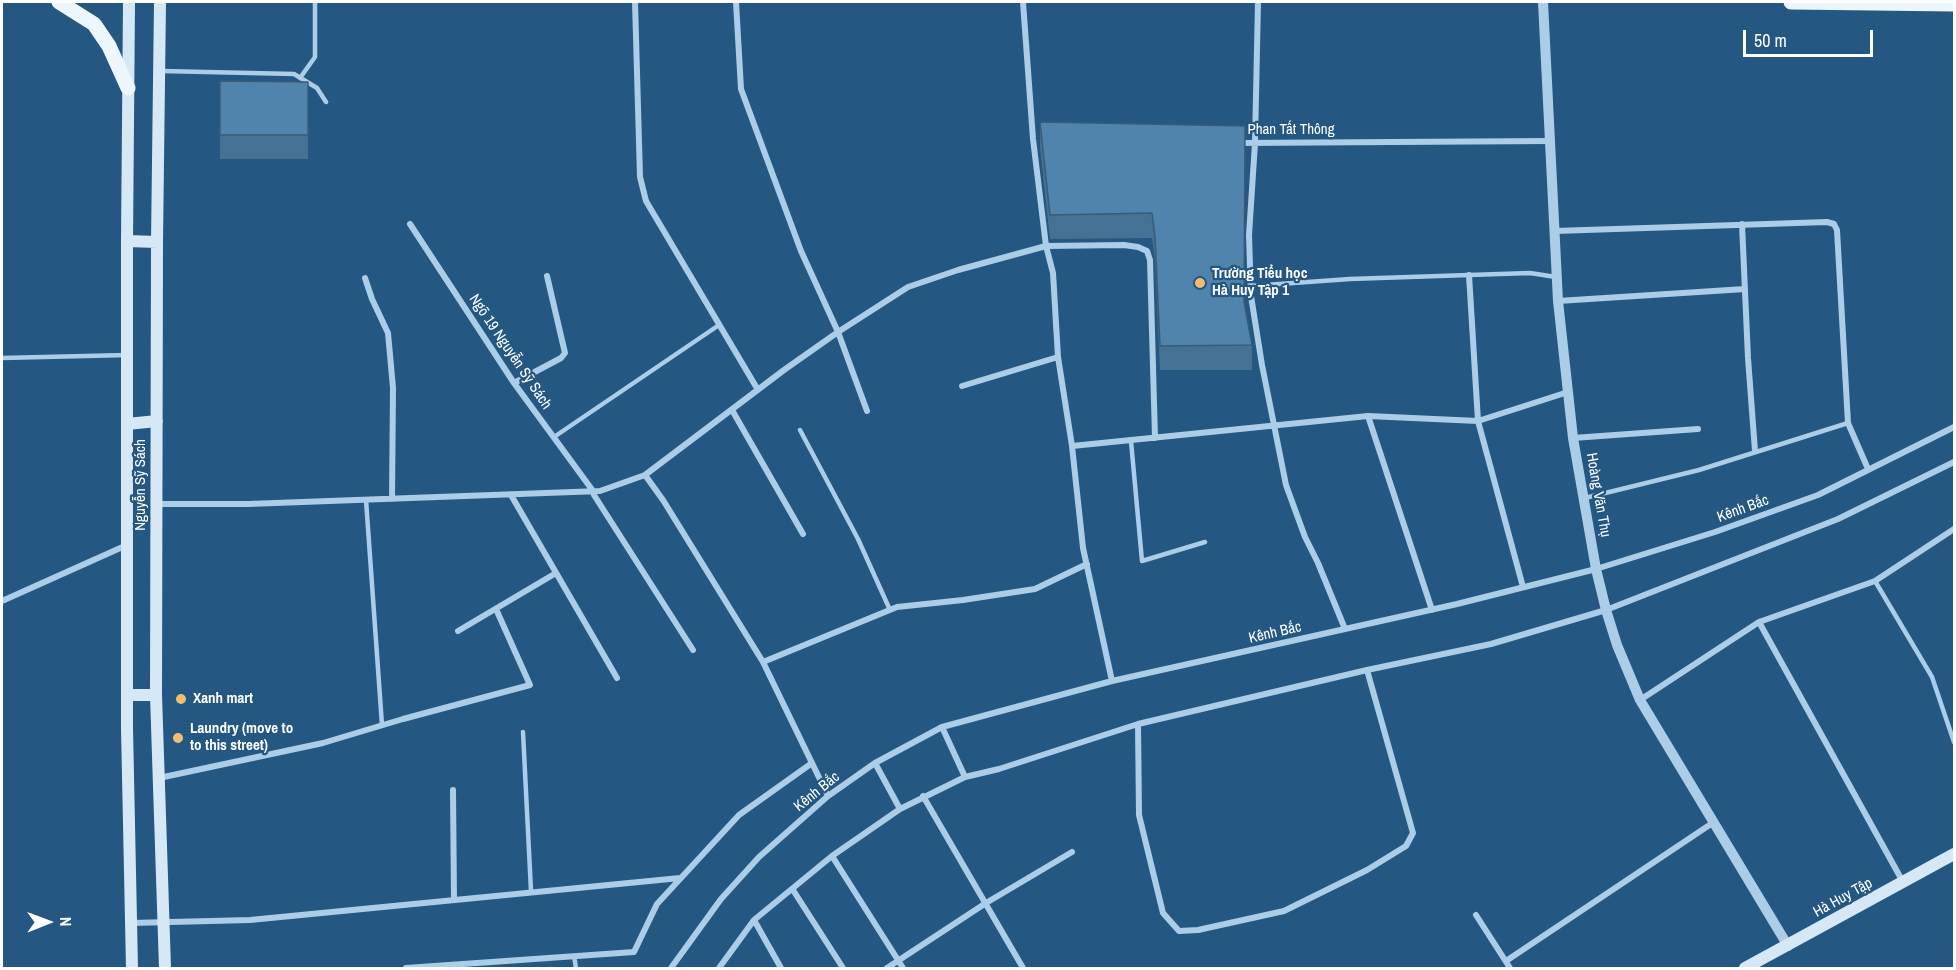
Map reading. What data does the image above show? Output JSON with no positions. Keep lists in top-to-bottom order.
{
  "streets": {
    "main road": ["Nguyễn Sỹ Sách", "Hà Huy Tập"],
    "street": [
      "Phan Tất Thông",
      "Ngõ 19 Nguyễn Sỹ Sách",
      "Hoàng Văn Thụ",
      "Kênh Bắc"
    ]
  },
  "crossings": [
    ["Phan Tất Thông", "Hoàng Văn Thụ"],
    ["Hoàng Văn Thụ", "Kênh Bắc"],
    ["Hoàng Văn Thụ", "Hà Huy Tập"]
  ],
  "places": ["Trường Tiểu học Hà Huy Tập 1", "Xanh mart", "Laundry (move to to this street)"],
  "scale_bar": "50 m",
  "north": "right"
}
